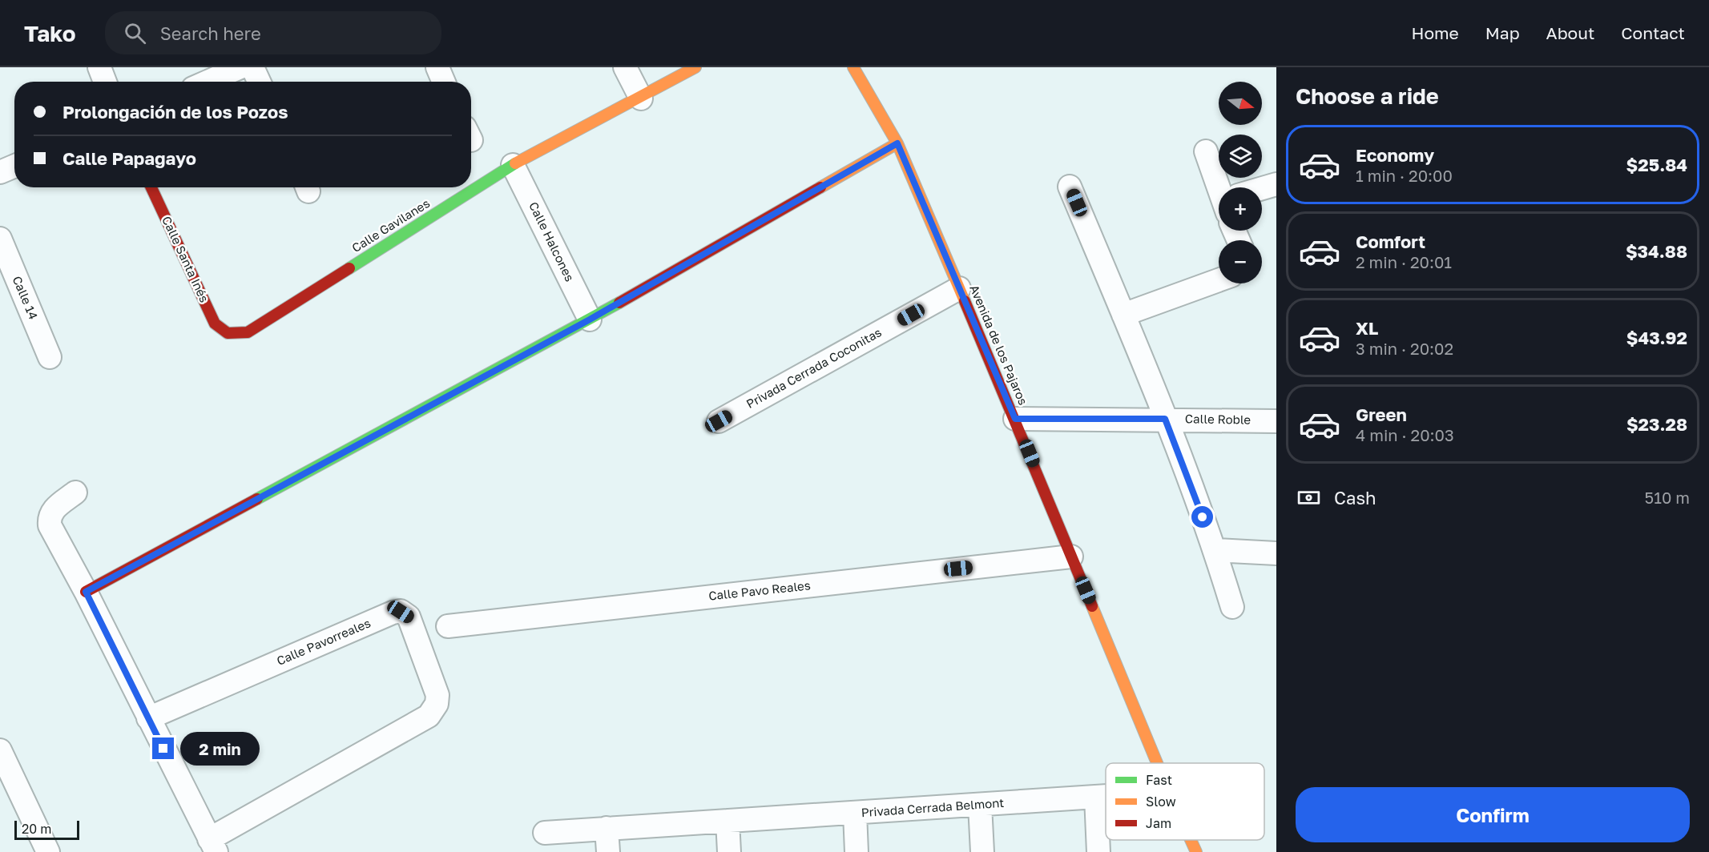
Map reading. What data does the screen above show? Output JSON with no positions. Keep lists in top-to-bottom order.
{
  "streets": {
    "street": [
      "Calle Gavilanes",
      "Calle Halcones",
      "Calle Santa Inés",
      "Calle 14",
      "Avenida de los Pajaros",
      "Privada Cerrada Coconitas",
      "Calle Roble",
      "Calle Pavo Reales",
      "Calle Pavorreales",
      "Privada Cerrada Belmont"
    ]
  },
  "crossings": [
    ["Calle Gavilanes", "Calle Halcones"],
    ["Calle Gavilanes", "Calle Santa Inés"],
    ["Avenida de los Pajaros", "Privada Cerrada Coconitas"],
    ["Avenida de los Pajaros", "Calle Roble"],
    ["Avenida de los Pajaros", "Calle Pavo Reales"]
  ],
  "legend": ["Fast", "Slow", "Jam"],
  "scale_bar": "20 m",
  "north": "right",
  "page": {
    "header": "Tako",
    "search": "Search here",
    "nav": [
      "Home",
      "Map",
      "About",
      "Contact"
    ],
    "heading": "Choose a ride",
    "map_buttons": ["+", "−"],
    "banner": ["Prolongación de los Pozos", "Calle Papagayo"],
    "list": [
      {
        "name": "Economy",
        "note": "1 min · 20:00",
        "value": "$25.84"
      },
      {
        "name": "Comfort",
        "note": "2 min · 20:01",
        "value": "$34.88"
      },
      {
        "name": "XL",
        "note": "3 min · 20:02",
        "value": "$43.92"
      },
      {
        "name": "Green",
        "note": "4 min · 20:03",
        "value": "$23.28"
      }
    ],
    "pay": ["Cash", "510 m"],
    "bubble": "2 min",
    "buttons": "Confirm",
    "scale": "20 m"
  }
}
